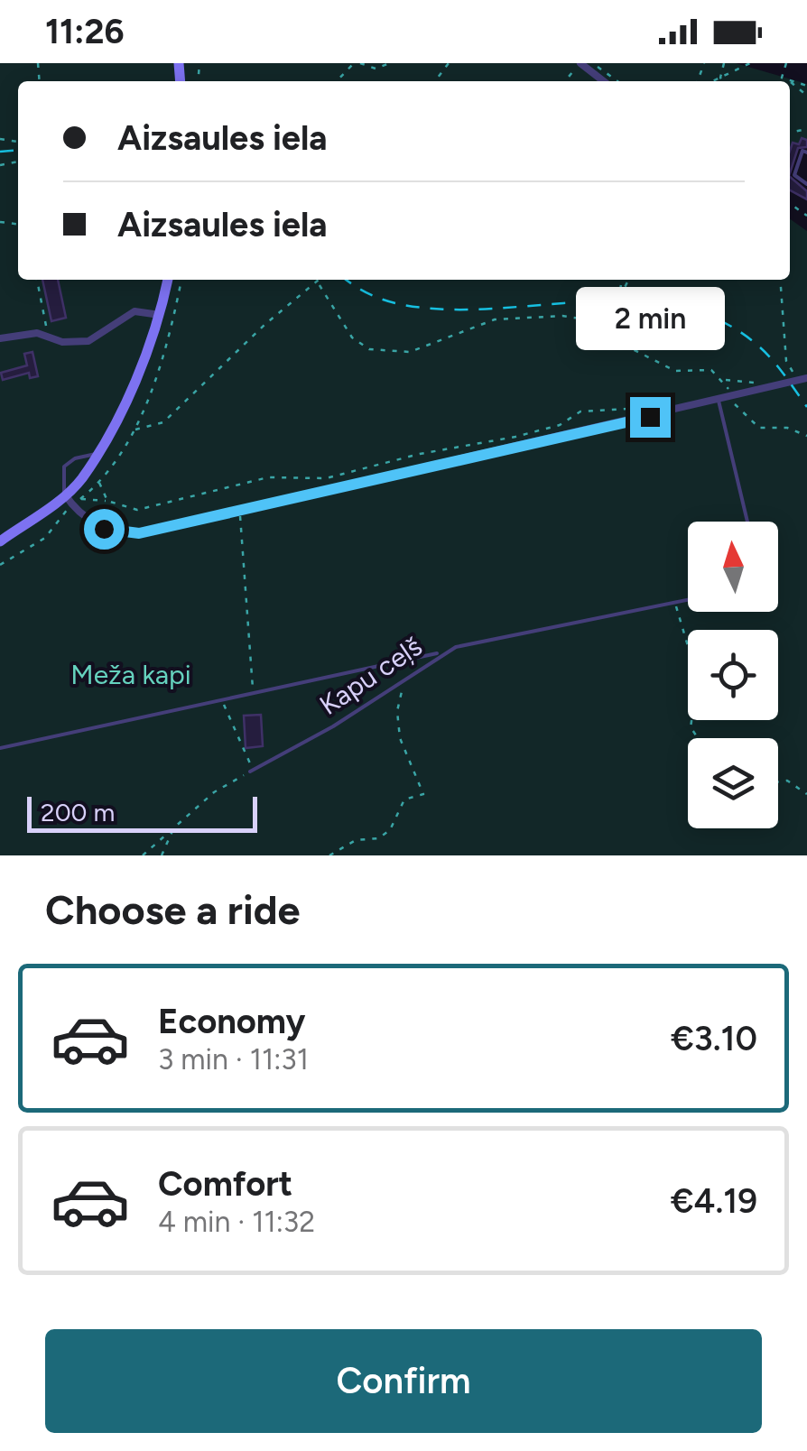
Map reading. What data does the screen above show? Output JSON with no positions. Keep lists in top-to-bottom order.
{
  "streets": {
    "lane": ["Kapu ceļš"]
  },
  "parks": ["Meža kapi"],
  "scale_bar": "200 m",
  "north": "top",
  "page": {
    "status": "11:26",
    "banner": ["Aizsaules iela", "Aizsaules iela"],
    "bubble": "2 min",
    "scale": "200 m",
    "heading": "Choose a ride",
    "list": [
      {
        "name": "Economy",
        "note": "3 min · 11:31",
        "value": "€3.10"
      },
      {
        "name": "Comfort",
        "note": "4 min · 11:32",
        "value": "€4.19"
      }
    ],
    "buttons": "Confirm"
  }
}
